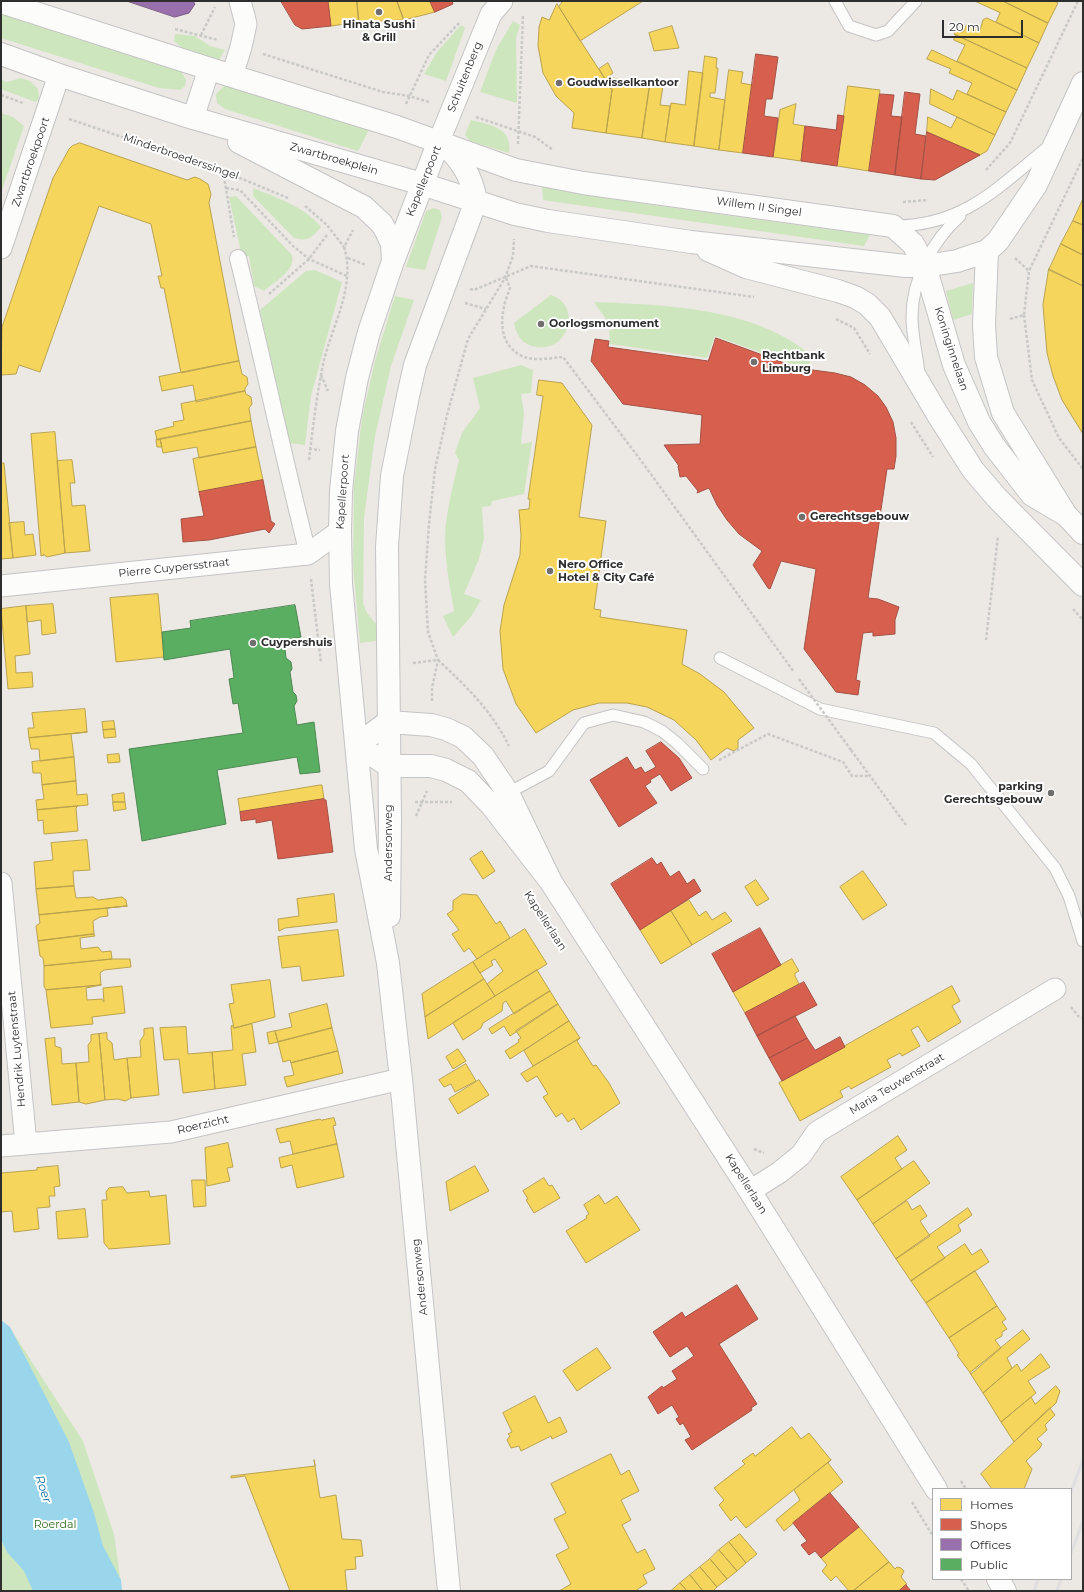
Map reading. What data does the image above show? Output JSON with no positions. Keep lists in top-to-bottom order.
{
  "streets": {
    "main road": [
      "Zwartbroekplein",
      "Kapellerpoort",
      "Willem II Singel",
      "Koninginnelaan",
      "Andersonweg",
      "Kapellerlaan"
    ],
    "street": [
      "Schuitenberg",
      "Zwartbroekpoort",
      "Pierre Cuypersstraat",
      "Hendrik Luytenstraat",
      "Maria Teuwenstraat",
      "Roerzicht"
    ],
    "path": ["Minderbroederssingel"]
  },
  "crossings": [
    ["Schuitenberg", "Kapellerpoort"],
    ["Schuitenberg", "Willem II Singel"],
    ["Minderbroederssingel", "Zwartbroekpoort"],
    ["Zwartbroekplein", "Kapellerpoort"],
    ["Zwartbroekplein", "Willem II Singel"],
    ["Kapellerpoort", "Willem II Singel"],
    ["Kapellerpoort", "Andersonweg"],
    ["Willem II Singel", "Koninginnelaan"],
    ["Andersonweg", "Kapellerlaan"],
    ["Andersonweg", "Roerzicht"],
    ["Kapellerlaan", "Maria Teuwenstraat"],
    ["Hendrik Luytenstraat", "Roerzicht"]
  ],
  "water": ["Roer"],
  "parks": ["Roerdal"],
  "places": [
    "Hinata Sushi & Grill",
    "Goudwisselkantoor",
    "Oorlogsmonument",
    "Rechtbank Limburg",
    "Gerechtsgebouw",
    "Nero Office Hotel & City Café",
    "Cuypershuis",
    "parking Gerechtsgebouw"
  ],
  "legend": [
    "Homes",
    "Shops",
    "Offices",
    "Public"
  ],
  "scale_bar": "20 m"
}
